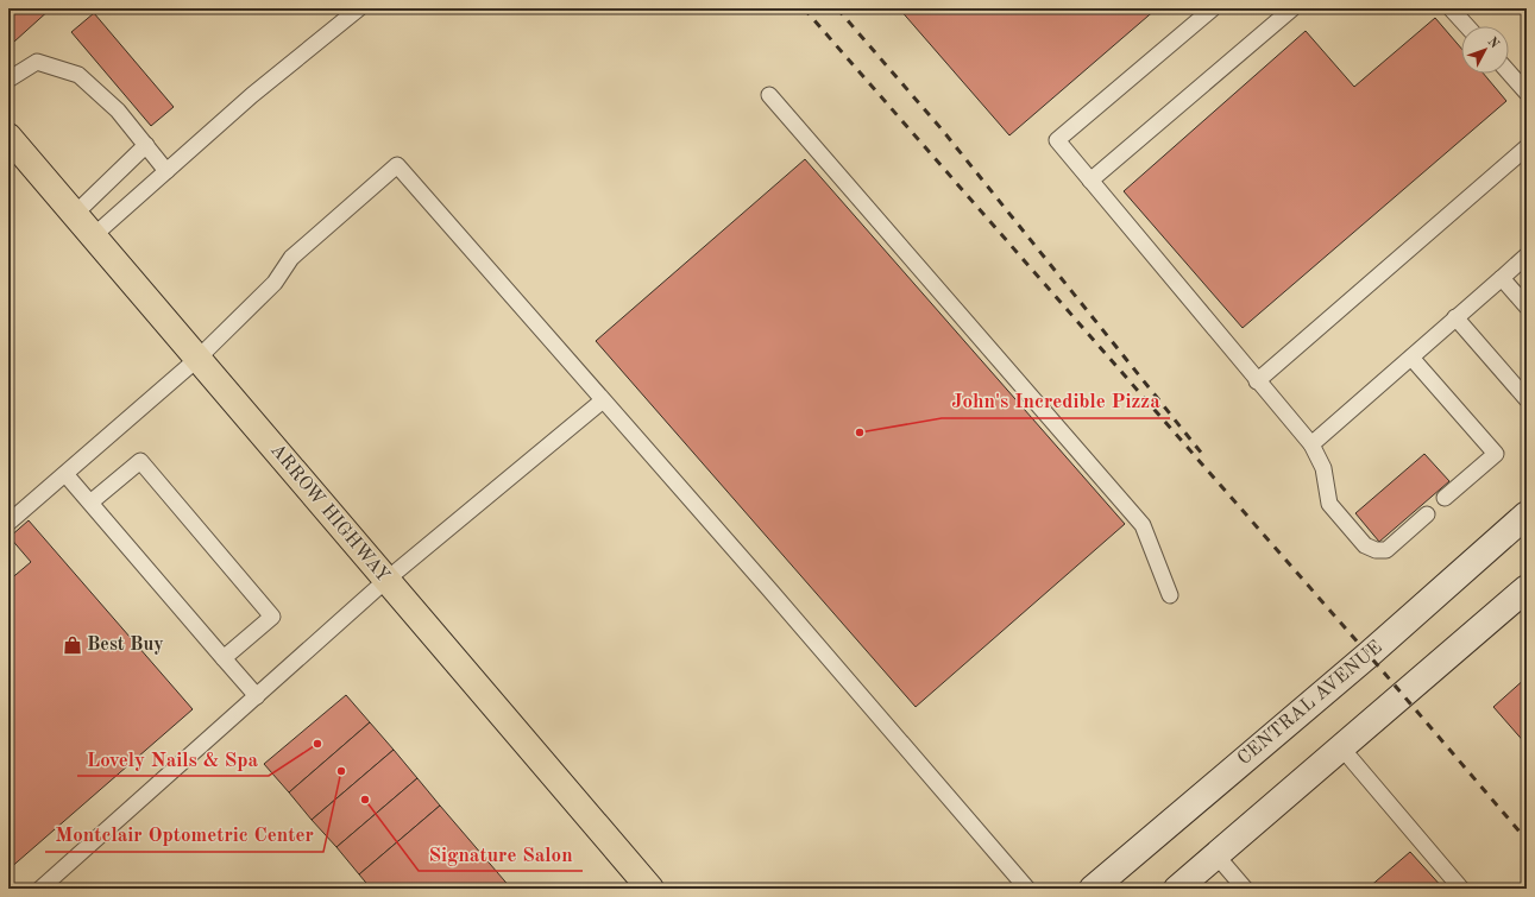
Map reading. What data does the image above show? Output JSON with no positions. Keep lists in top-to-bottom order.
{
  "streets": {
    "main road": ["ARROW HIGHWAY", "CENTRAL AVENUE"]
  },
  "places": {
    "other": [
      "John's Incredible Pizza",
      "Lovely Nails & Spa",
      "Montclair Optometric Center",
      "Signature Salon"
    ],
    "shop": ["Best Buy"]
  },
  "north": "top right"
}
